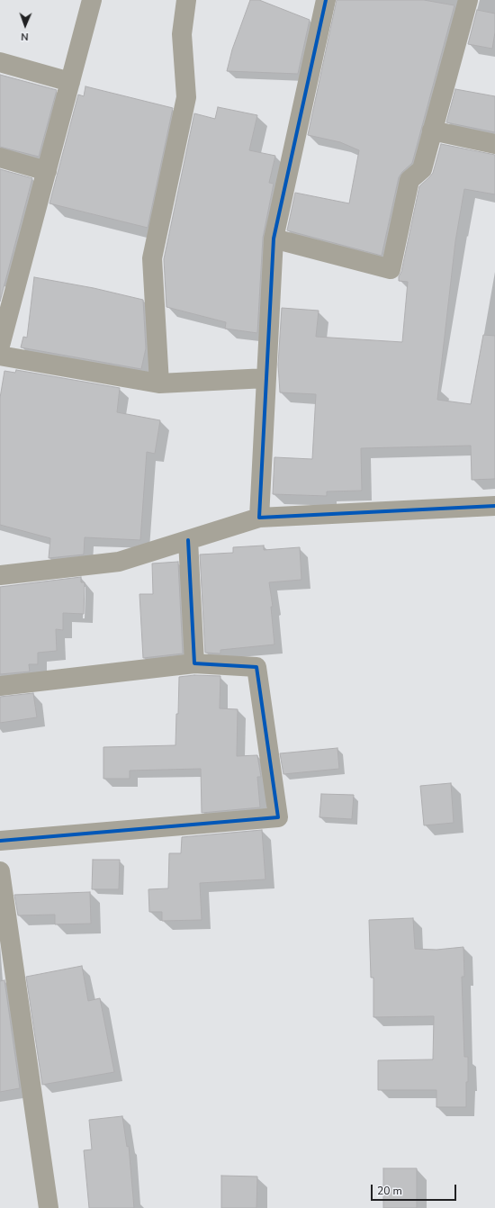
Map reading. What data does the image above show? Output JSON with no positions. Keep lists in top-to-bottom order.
{
  "scale_bar": "20 m",
  "north": "bottom"
}
